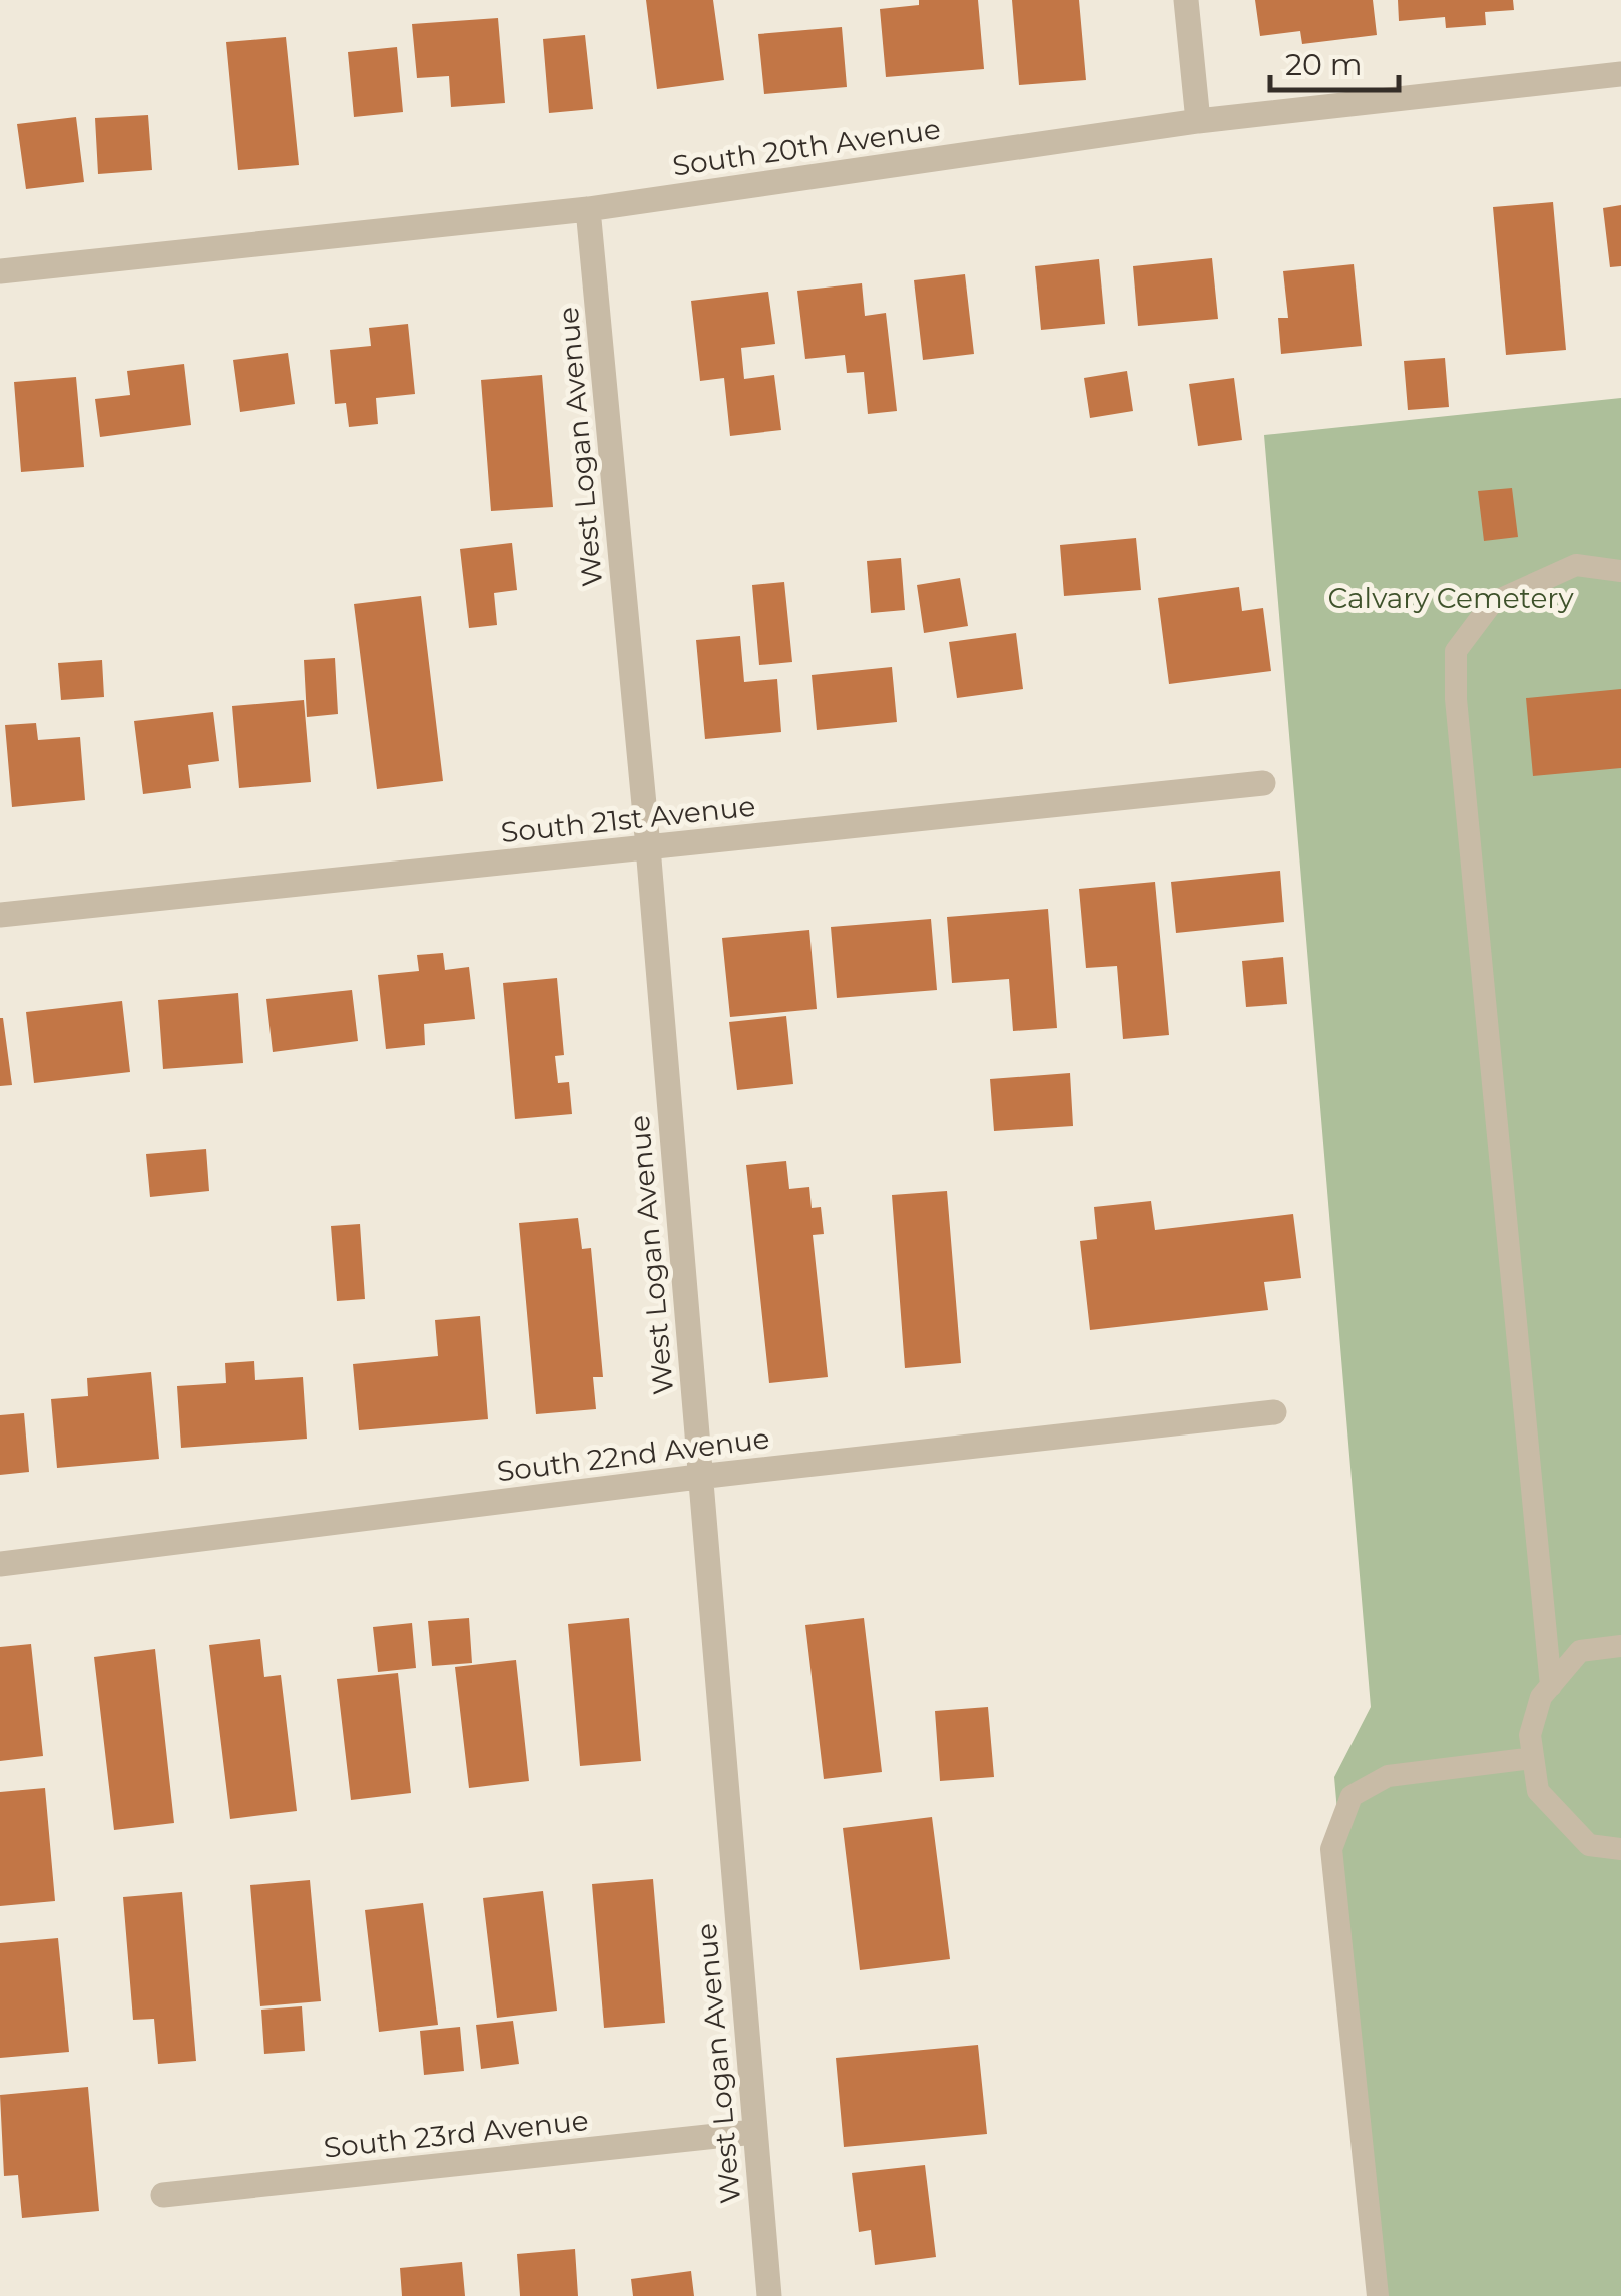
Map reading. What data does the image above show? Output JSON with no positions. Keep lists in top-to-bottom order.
{
  "streets": {
    "street": [
      "South 20th Avenue",
      "West Logan Avenue",
      "South 21st Avenue",
      "South 22nd Avenue",
      "South 23rd Avenue"
    ]
  },
  "crossings": [
    ["South 20th Avenue", "West Logan Avenue"],
    ["West Logan Avenue", "South 21st Avenue"],
    ["West Logan Avenue", "South 22nd Avenue"],
    ["West Logan Avenue", "South 23rd Avenue"]
  ],
  "parks": ["Calvary Cemetery"],
  "scale_bar": "20 m"
}
